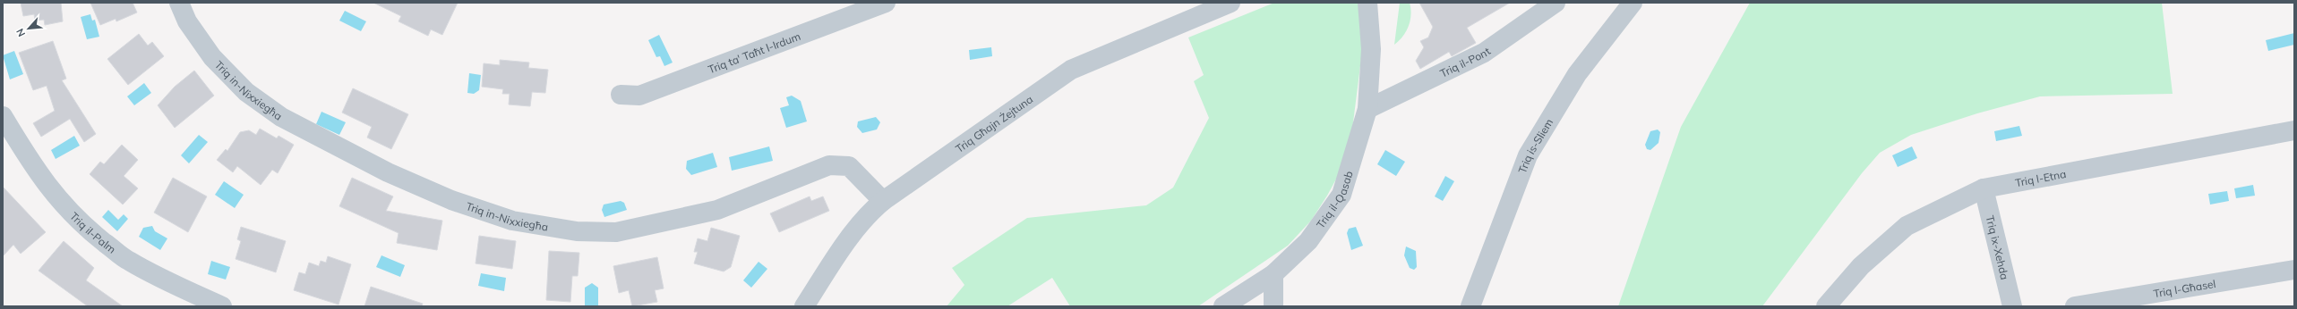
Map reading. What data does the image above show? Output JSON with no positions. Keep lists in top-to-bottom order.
{
  "streets": {
    "street": [
      "Triq ta' Taħt l-Irdum",
      "Triq il-Pont",
      "Triq in-Nixxiegħa",
      "Triq Għajn Żejtuna",
      "Triq is-Sliem",
      "Triq l-Etna",
      "Triq il-Qasab",
      "Triq il-Palm",
      "Triq ix-Xehda",
      "Triq l-Għasel"
    ]
  },
  "crossings": [
    ["Triq il-Pont", "Triq il-Qasab"],
    ["Triq in-Nixxiegħa", "Triq Għajn Żejtuna"],
    ["Triq l-Etna", "Triq ix-Xehda"]
  ],
  "north": "bottom left"
}
